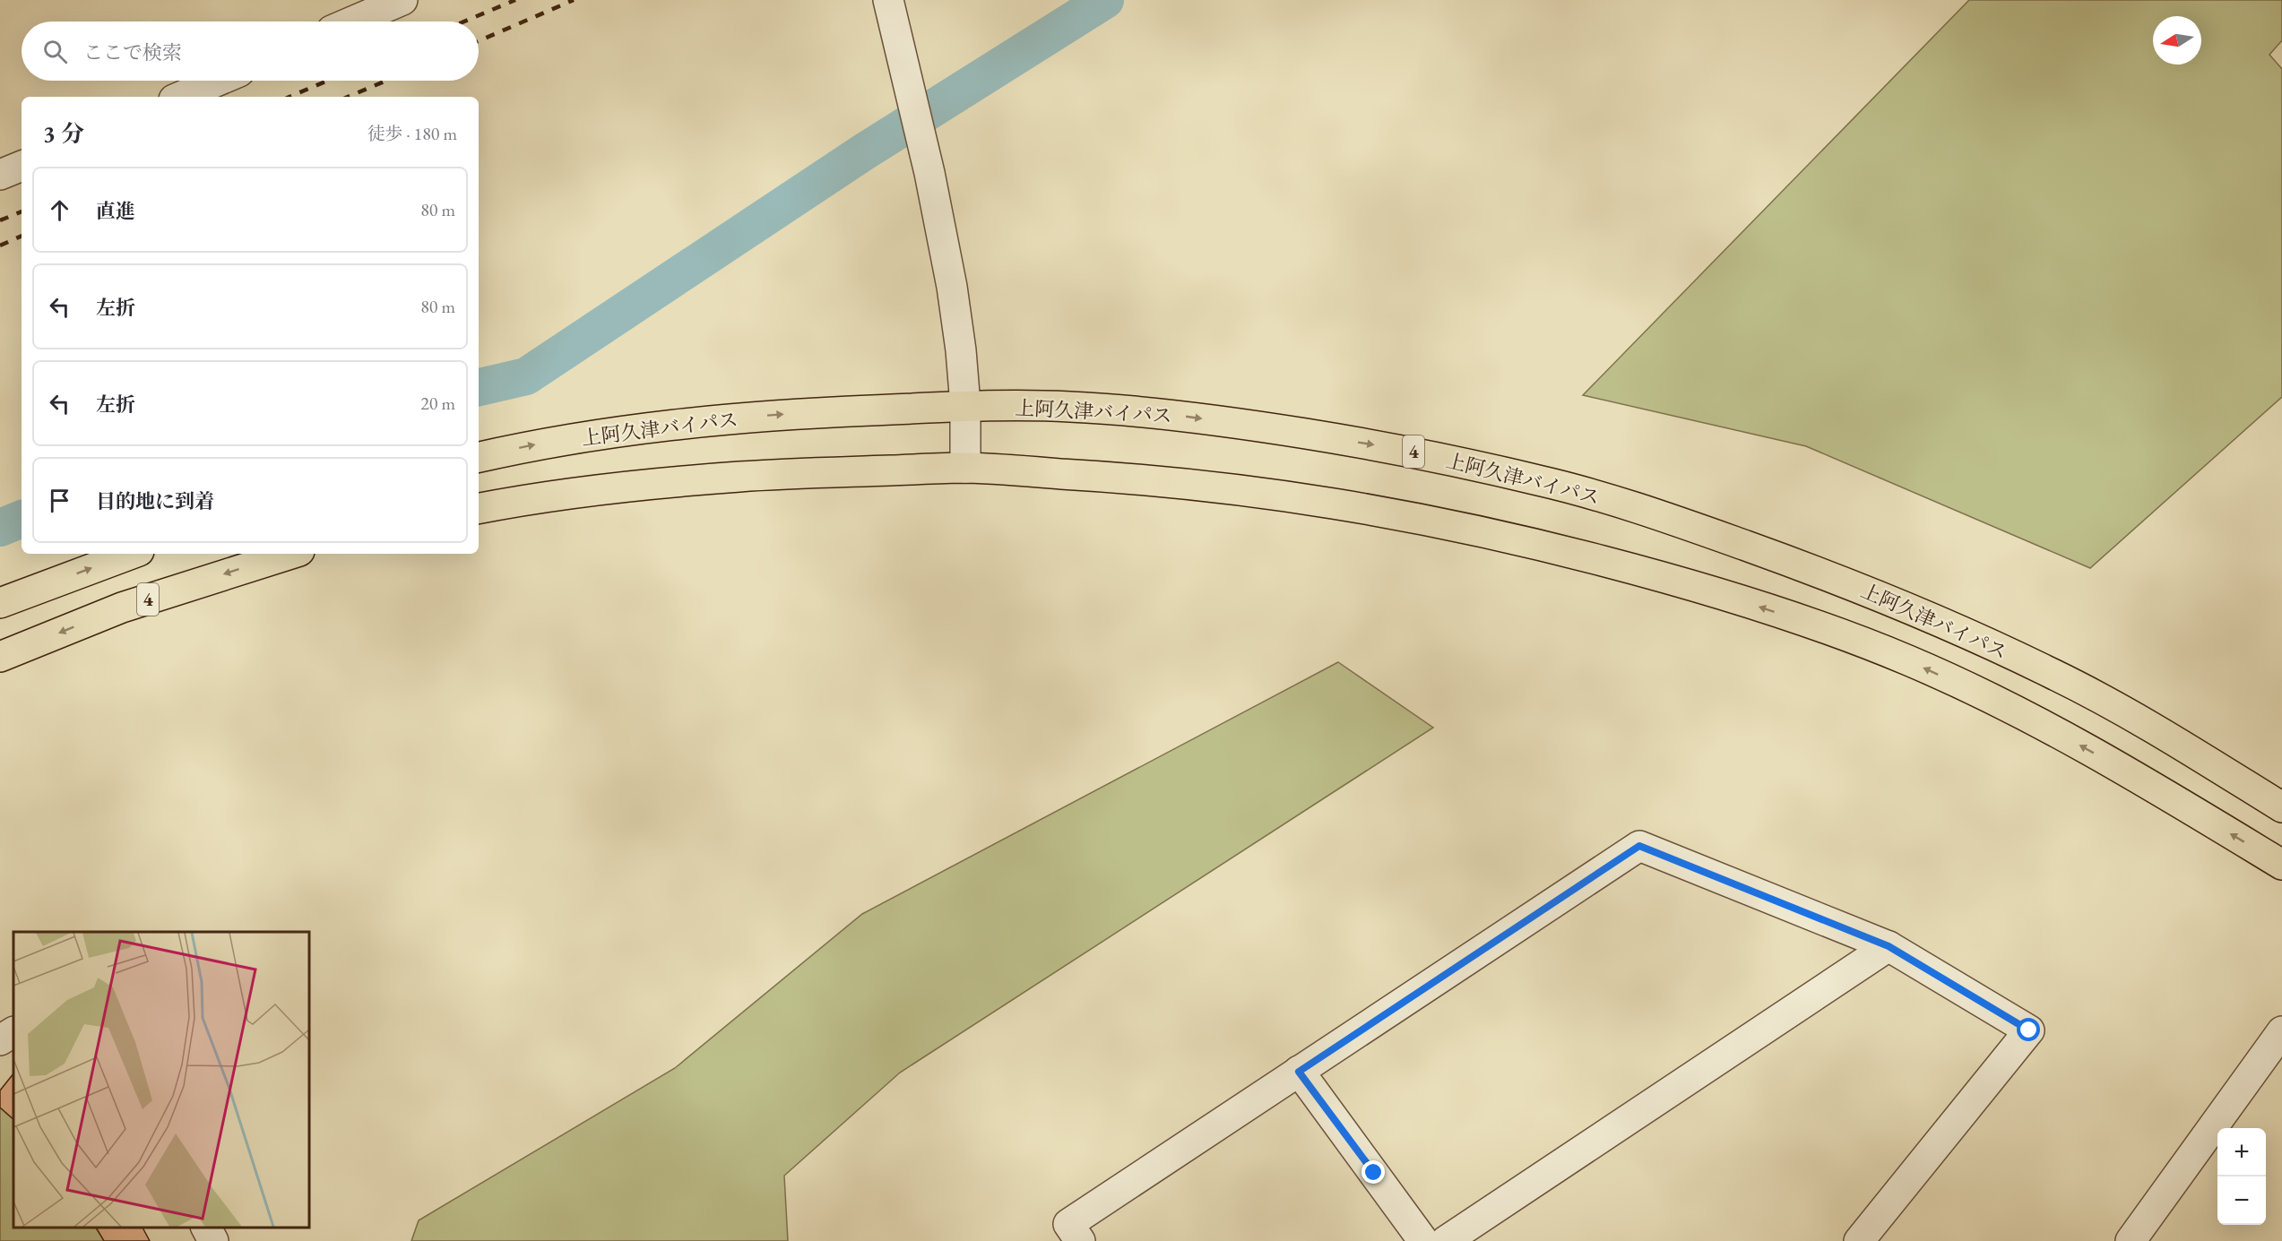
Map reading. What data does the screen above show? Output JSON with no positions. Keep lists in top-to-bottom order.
{
  "streets": {
    "highway": ["上阿久津バイパス", "4"]
  },
  "north": "left",
  "page": {
    "search": "ここで検索",
    "heading": ["3 分", "徒歩 · 180 m"],
    "list": [
      ["直進", "80 m"],
      ["左折", "80 m"],
      ["左折", "20 m"],
      "目的地に到着"
    ],
    "map_buttons": ["+", "−"]
  }
}
